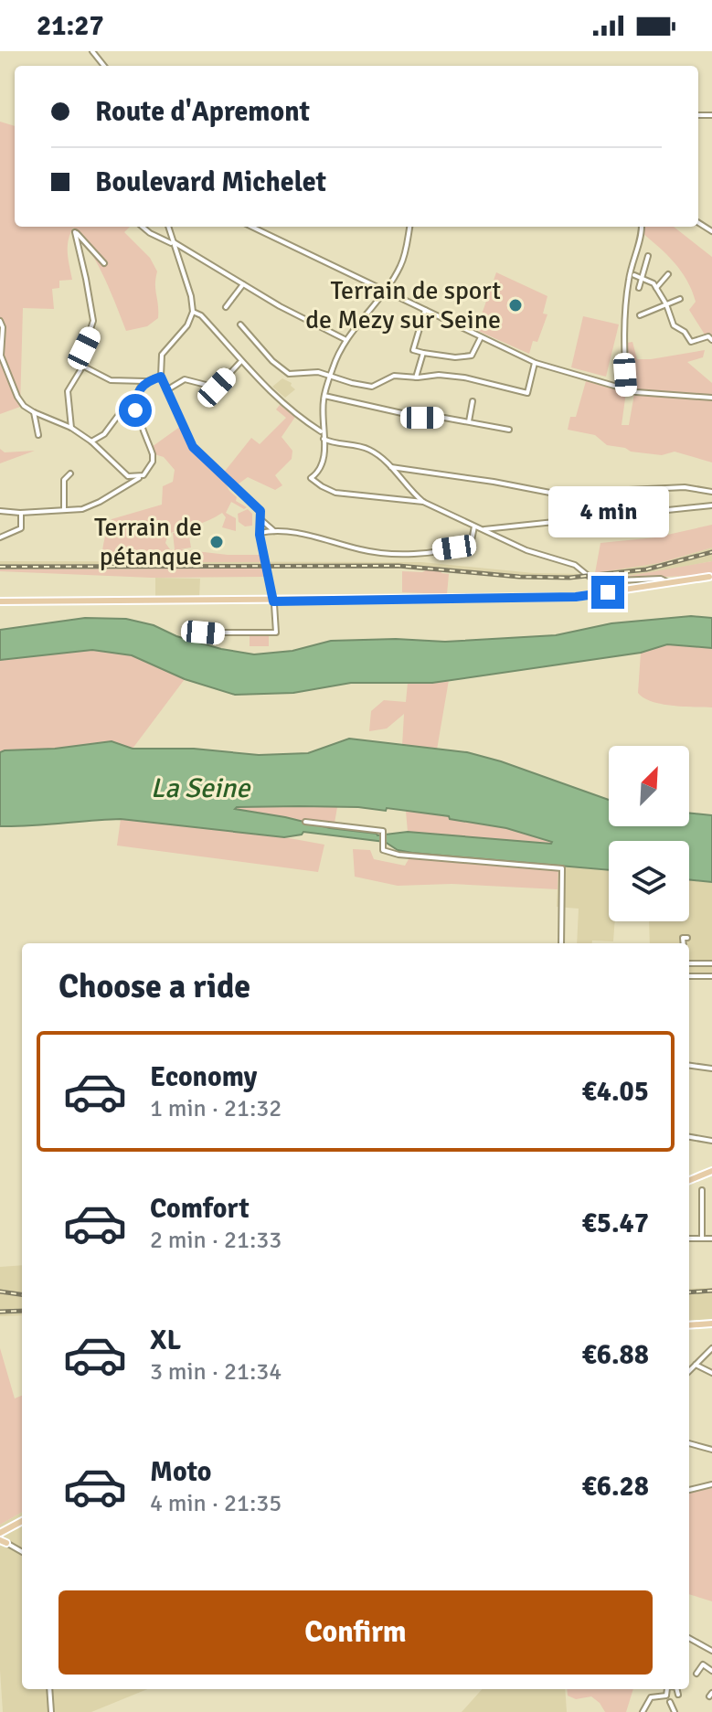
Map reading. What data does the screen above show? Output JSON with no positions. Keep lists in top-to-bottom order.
{
  "water": ["La Seine"],
  "places": ["Terrain de sport de Mezy sur Seine", "Terrain de pétanque"],
  "north": "top right",
  "page": {
    "status": "21:27",
    "banner": ["Route d'Apremont", "Boulevard Michelet"],
    "bubble": "4 min",
    "heading": "Choose a ride",
    "list": [
      {
        "name": "Economy",
        "note": "1 min · 21:32",
        "value": "€4.05"
      },
      {
        "name": "Comfort",
        "note": "2 min · 21:33",
        "value": "€5.47"
      },
      {
        "name": "XL",
        "note": "3 min · 21:34",
        "value": "€6.88"
      },
      {
        "name": "Moto",
        "note": "4 min · 21:35",
        "value": "€6.28"
      }
    ],
    "buttons": "Confirm"
  }
}
